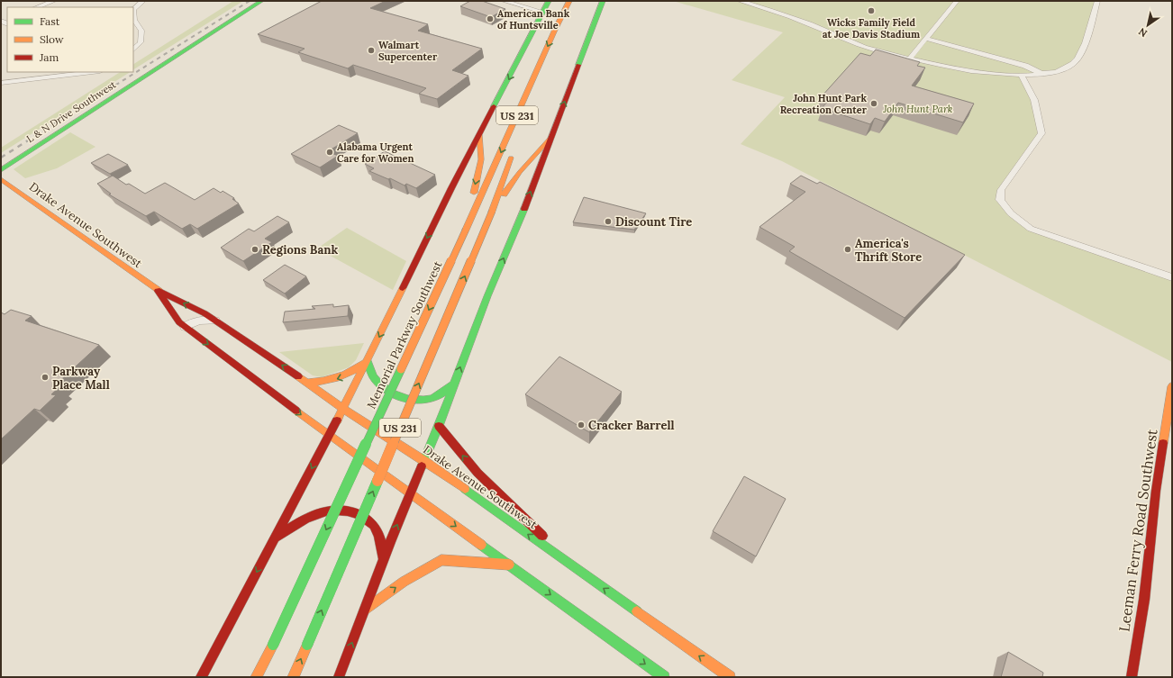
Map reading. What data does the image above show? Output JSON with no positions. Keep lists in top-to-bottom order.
{
  "streets": {
    "main road": [
      "L & N Drive Southwest",
      "US 231",
      "Drake Avenue Southwest",
      "Memorial Parkway Southwest",
      "Leeman Ferry Road Southwest"
    ]
  },
  "parks": ["John Hunt Park"],
  "places": [
    "Wicks Family Field at Joe Davis Stadium",
    "American Bank of Huntsville",
    "Walmart Supercenter",
    "John Hunt Park Recreation Center",
    "Alabama Urgent Care for Women",
    "Discount Tire",
    "Regions Bank",
    "America's Thrift Store",
    "Parkway Place Mall",
    "Cracker Barrell"
  ],
  "legend": ["Fast", "Slow", "Jam"],
  "north": "bottom left"
}
